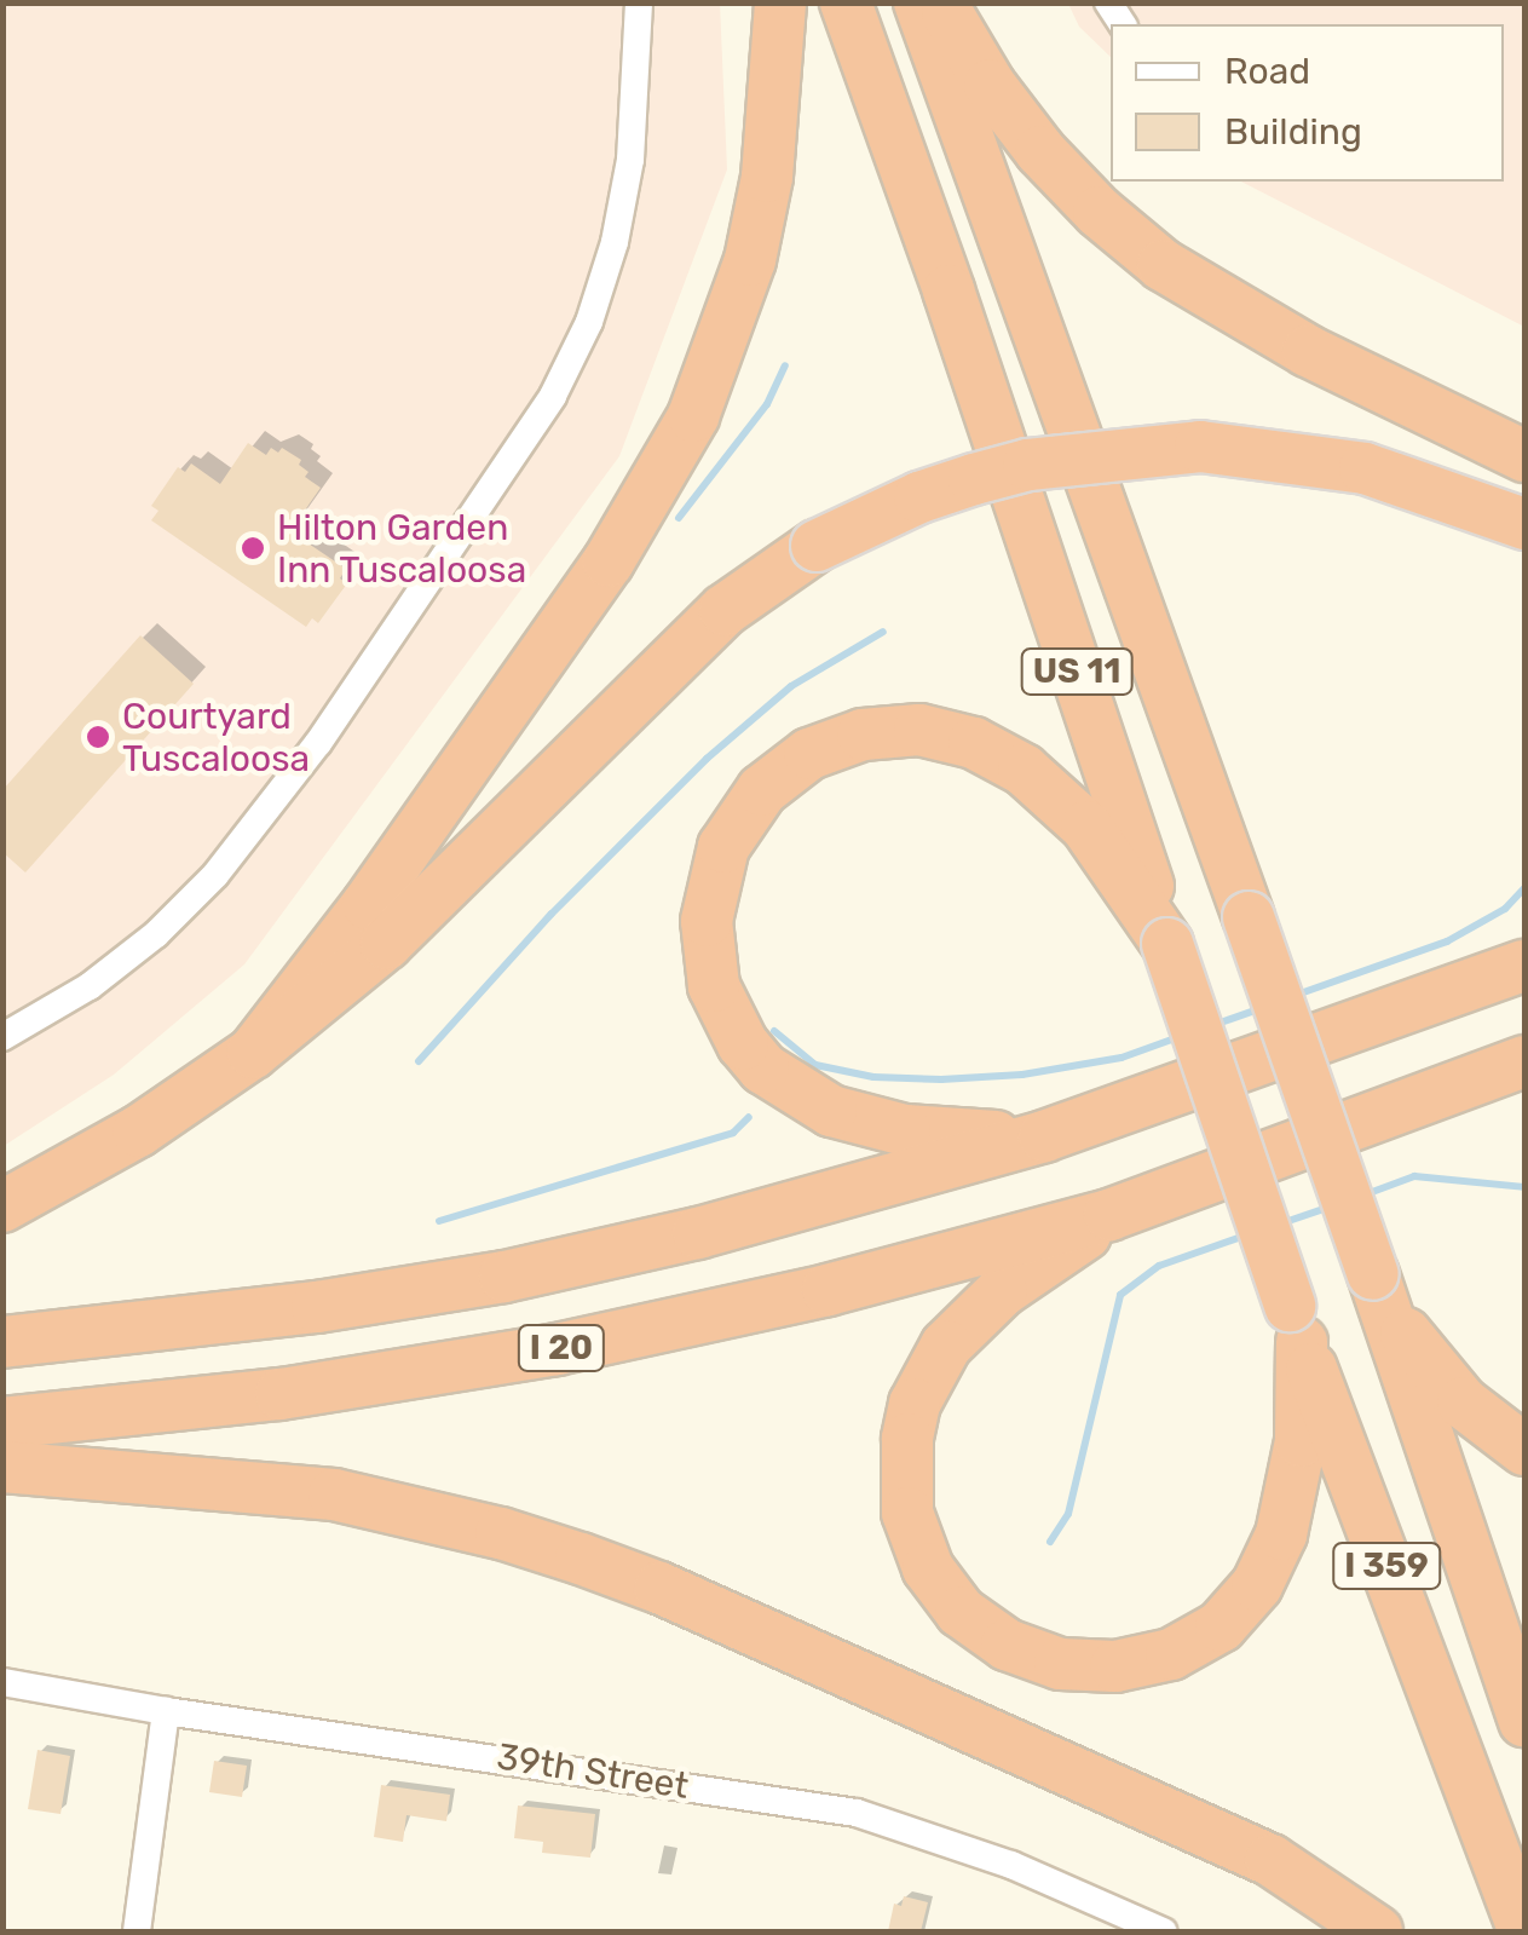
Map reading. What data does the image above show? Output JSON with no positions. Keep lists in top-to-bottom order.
{
  "streets": {
    "highway": ["US 11", "I 20", "I 359"],
    "street": ["39th Street"]
  },
  "crossings": [
    ["US 11", "I 359"]
  ],
  "places": ["Hilton Garden Inn Tuscaloosa", "Courtyard Tuscaloosa"],
  "legend": ["Road", "Building"]
}
